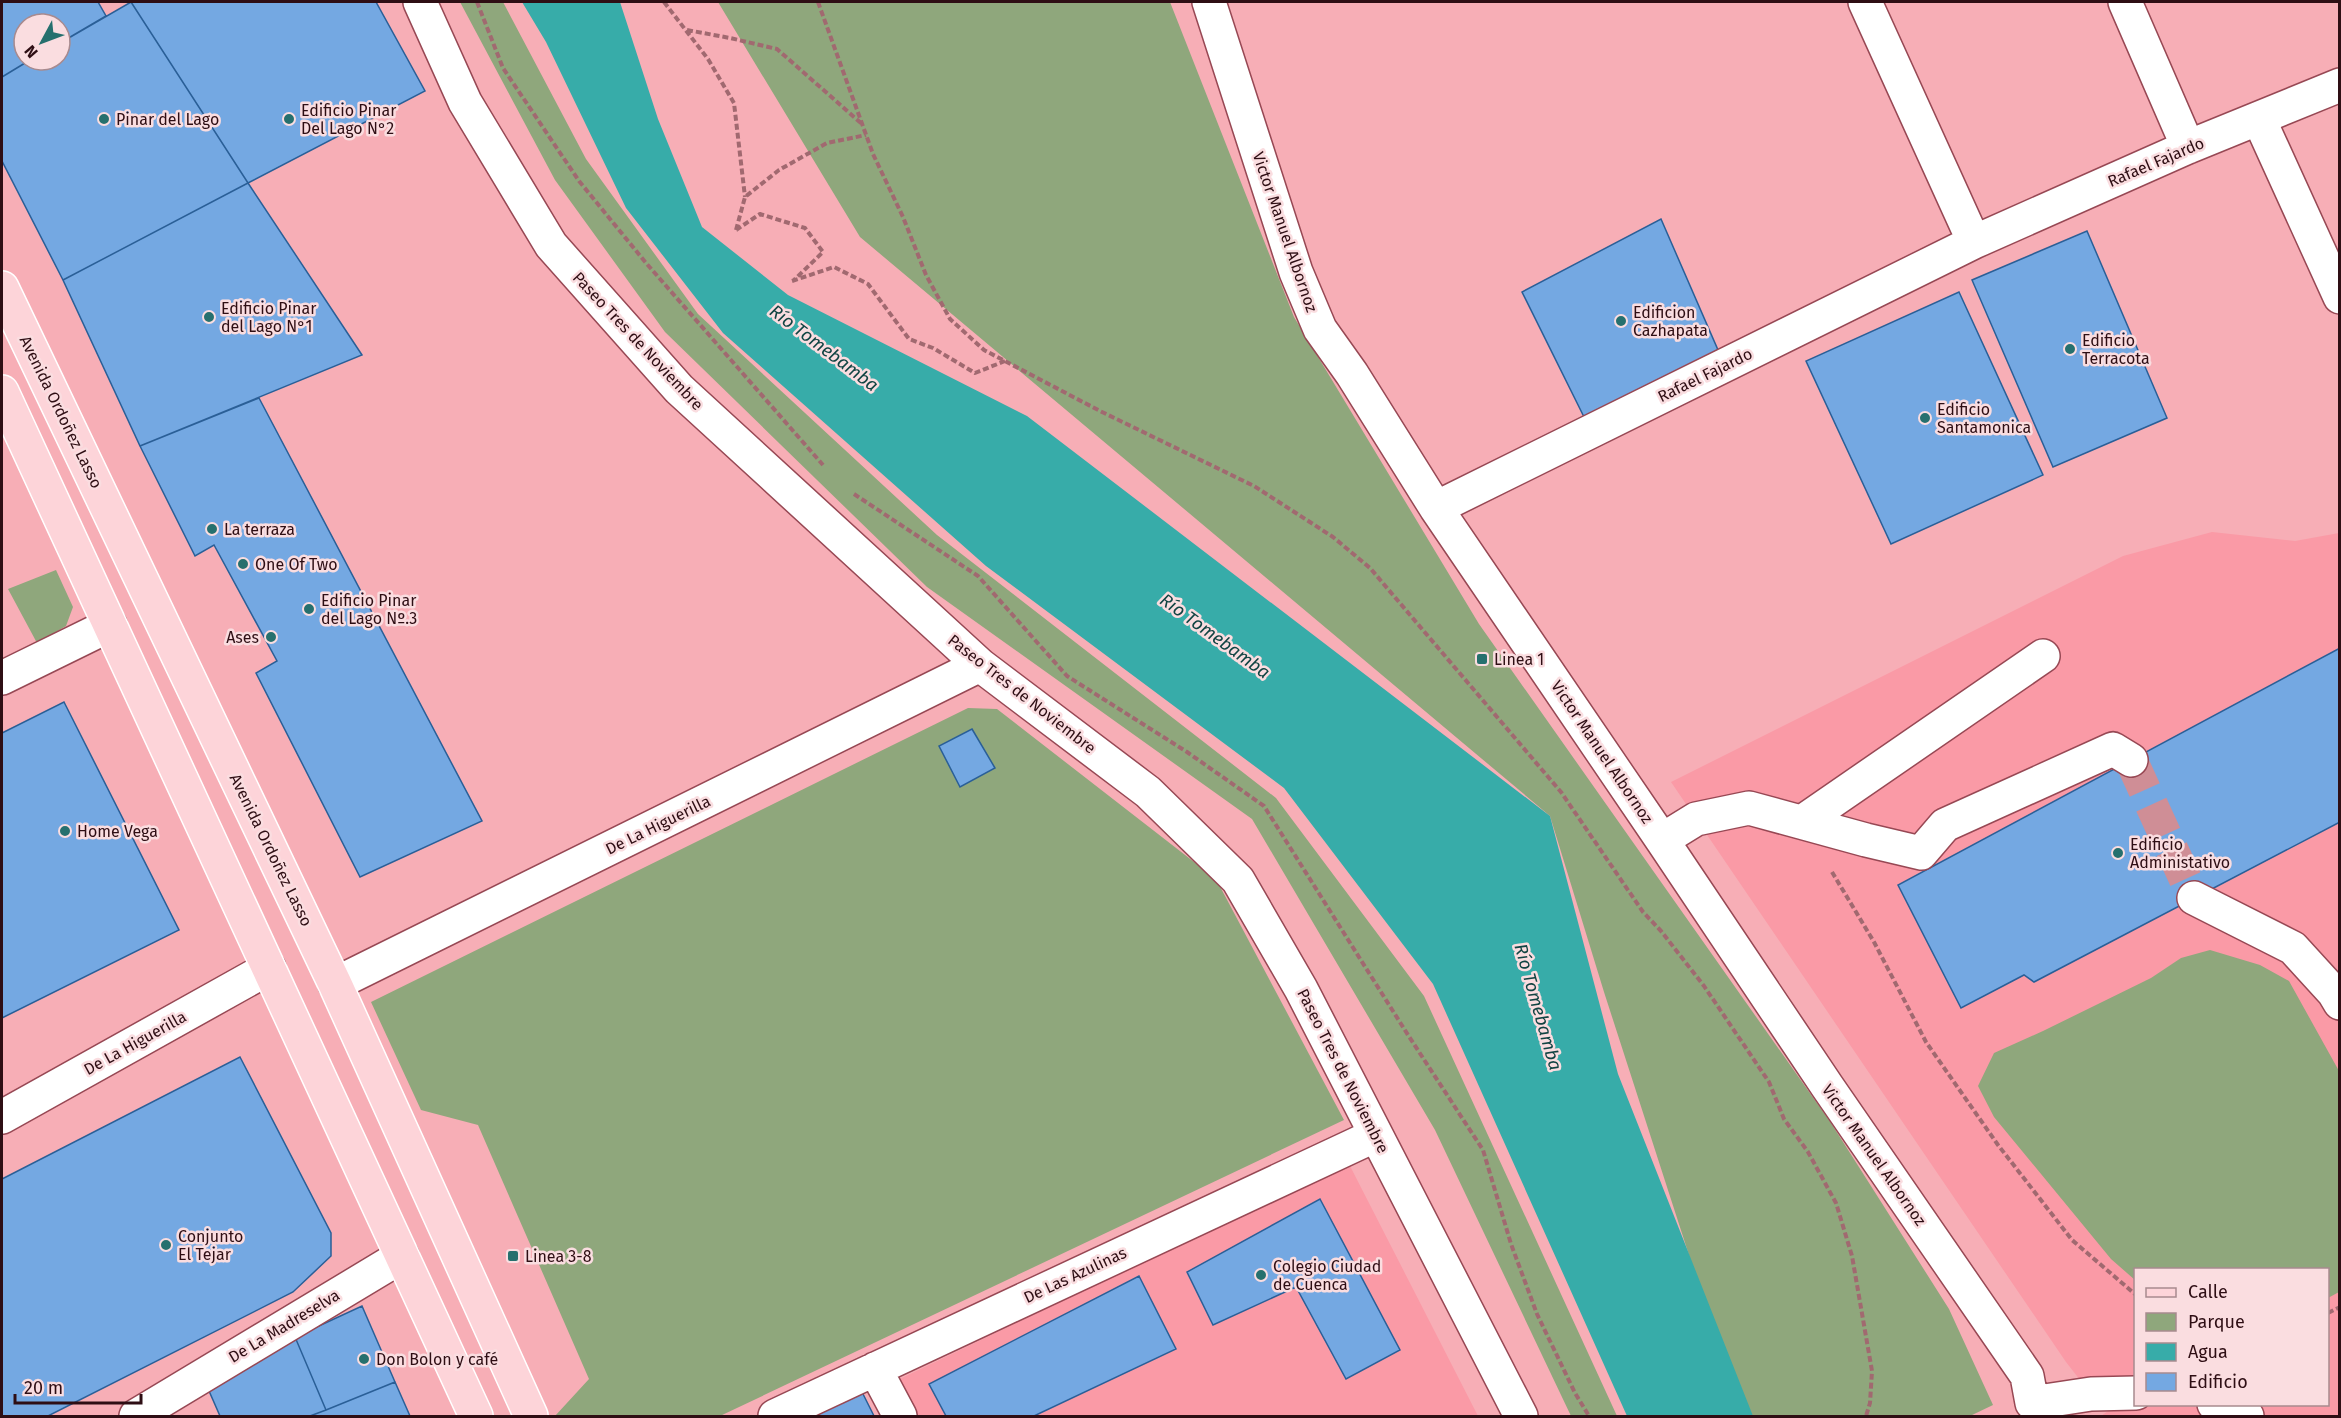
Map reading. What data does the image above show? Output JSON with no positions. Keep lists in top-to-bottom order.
{
  "streets": {
    "main road": ["Avenida Ordoñez Lasso"],
    "street": [
      "Rafael Fajardo",
      "Victor Manuel Albornoz",
      "Paseo Tres de Noviembre",
      "De La Higuerilla",
      "De Las Azulinas",
      "De La Madreselva"
    ]
  },
  "crossings": [
    ["Rafael Fajardo", "Victor Manuel Albornoz"],
    ["Paseo Tres de Noviembre", "De La Higuerilla"],
    ["Paseo Tres de Noviembre", "De Las Azulinas"],
    ["Avenida Ordoñez Lasso", "De La Higuerilla"]
  ],
  "water": ["Río Tomebamba"],
  "places": {
    "other": [
      "Pinar del Lago",
      "Edificio Pinar Del Lago N°2",
      "Edificio Pinar del Lago N°1",
      "Edificion Cazhapata",
      "Edificio Terracota",
      "Edificio Santamonica",
      "La terraza",
      "One Of Two",
      "Edificio Pinar del Lago Nº.3",
      "Ases",
      "Home Vega",
      "Edificio Administativo",
      "Conjunto El Tejar",
      "Colegio Ciudad de Cuenca",
      "Don Bolon y café"
    ],
    "transit": ["Linea 1", "Linea 3-8"]
  },
  "legend": [
    "Calle",
    "Parque",
    "Agua",
    "Edificio"
  ],
  "scale_bar": "20 m",
  "north": "bottom left"
}
